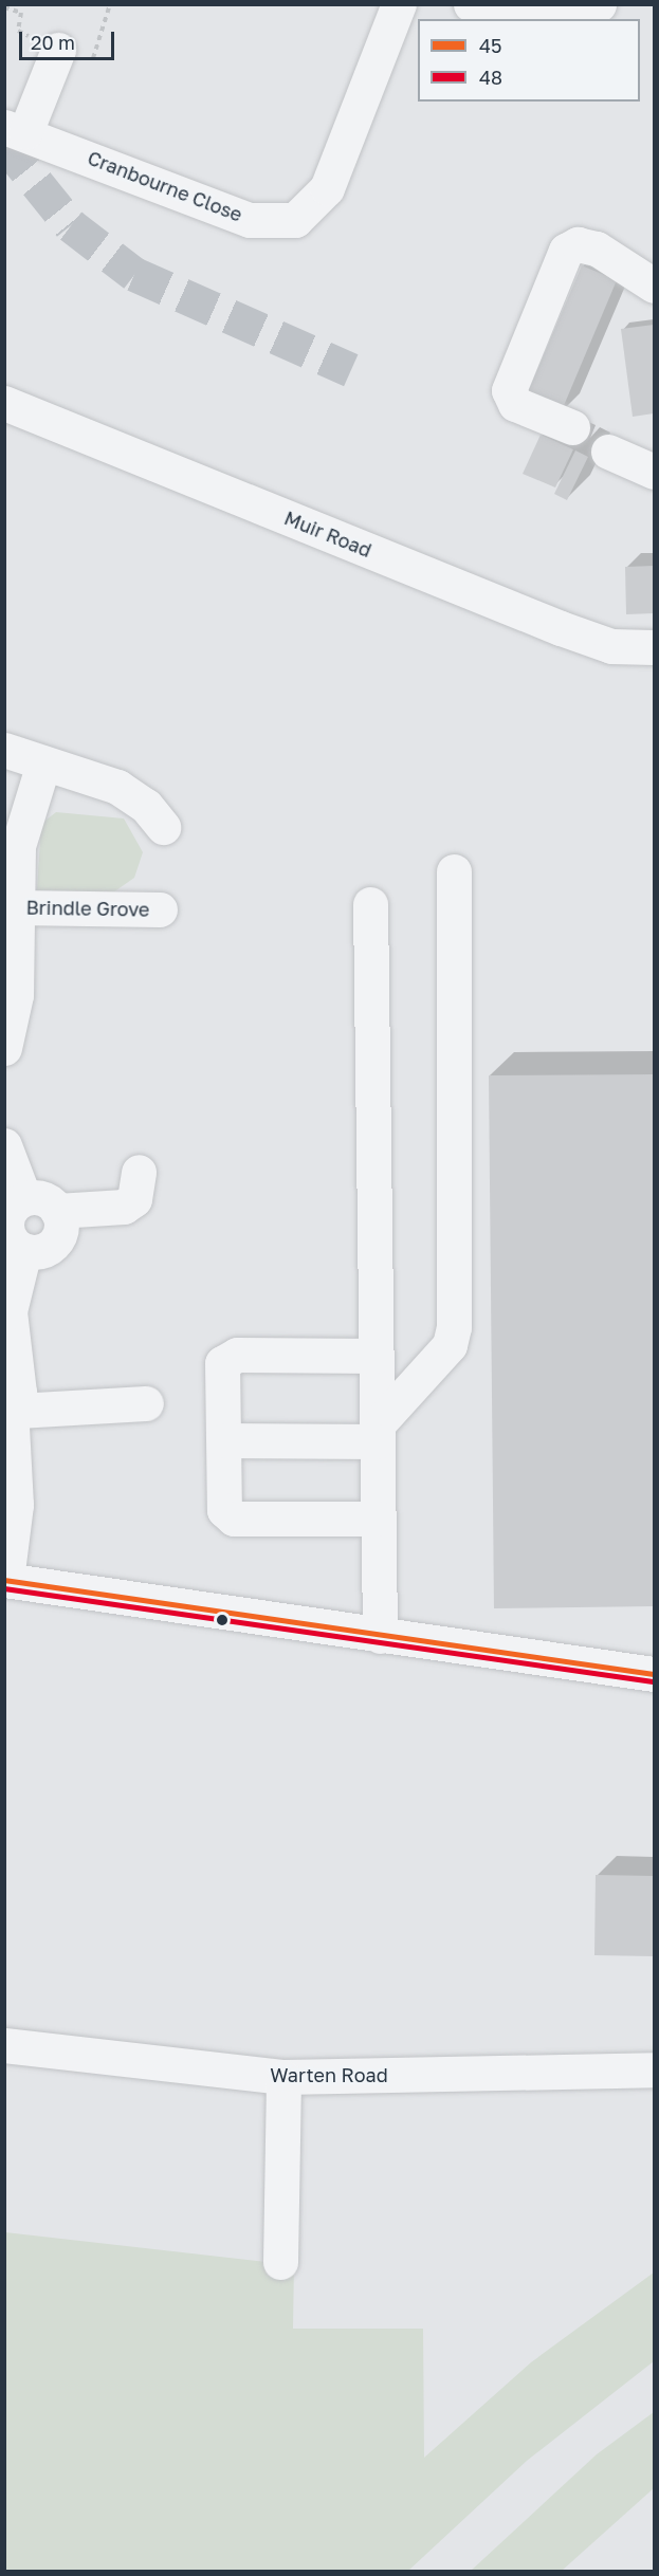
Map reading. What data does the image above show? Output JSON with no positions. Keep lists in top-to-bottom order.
{
  "streets": {
    "street": [
      "Cranbourne Close",
      "Muir Road",
      "Brindle Grove",
      "Warten Road"
    ]
  },
  "lines": ["transit line 45", "transit line 48"],
  "legend": ["45", "48"],
  "scale_bar": "20 m"
}
